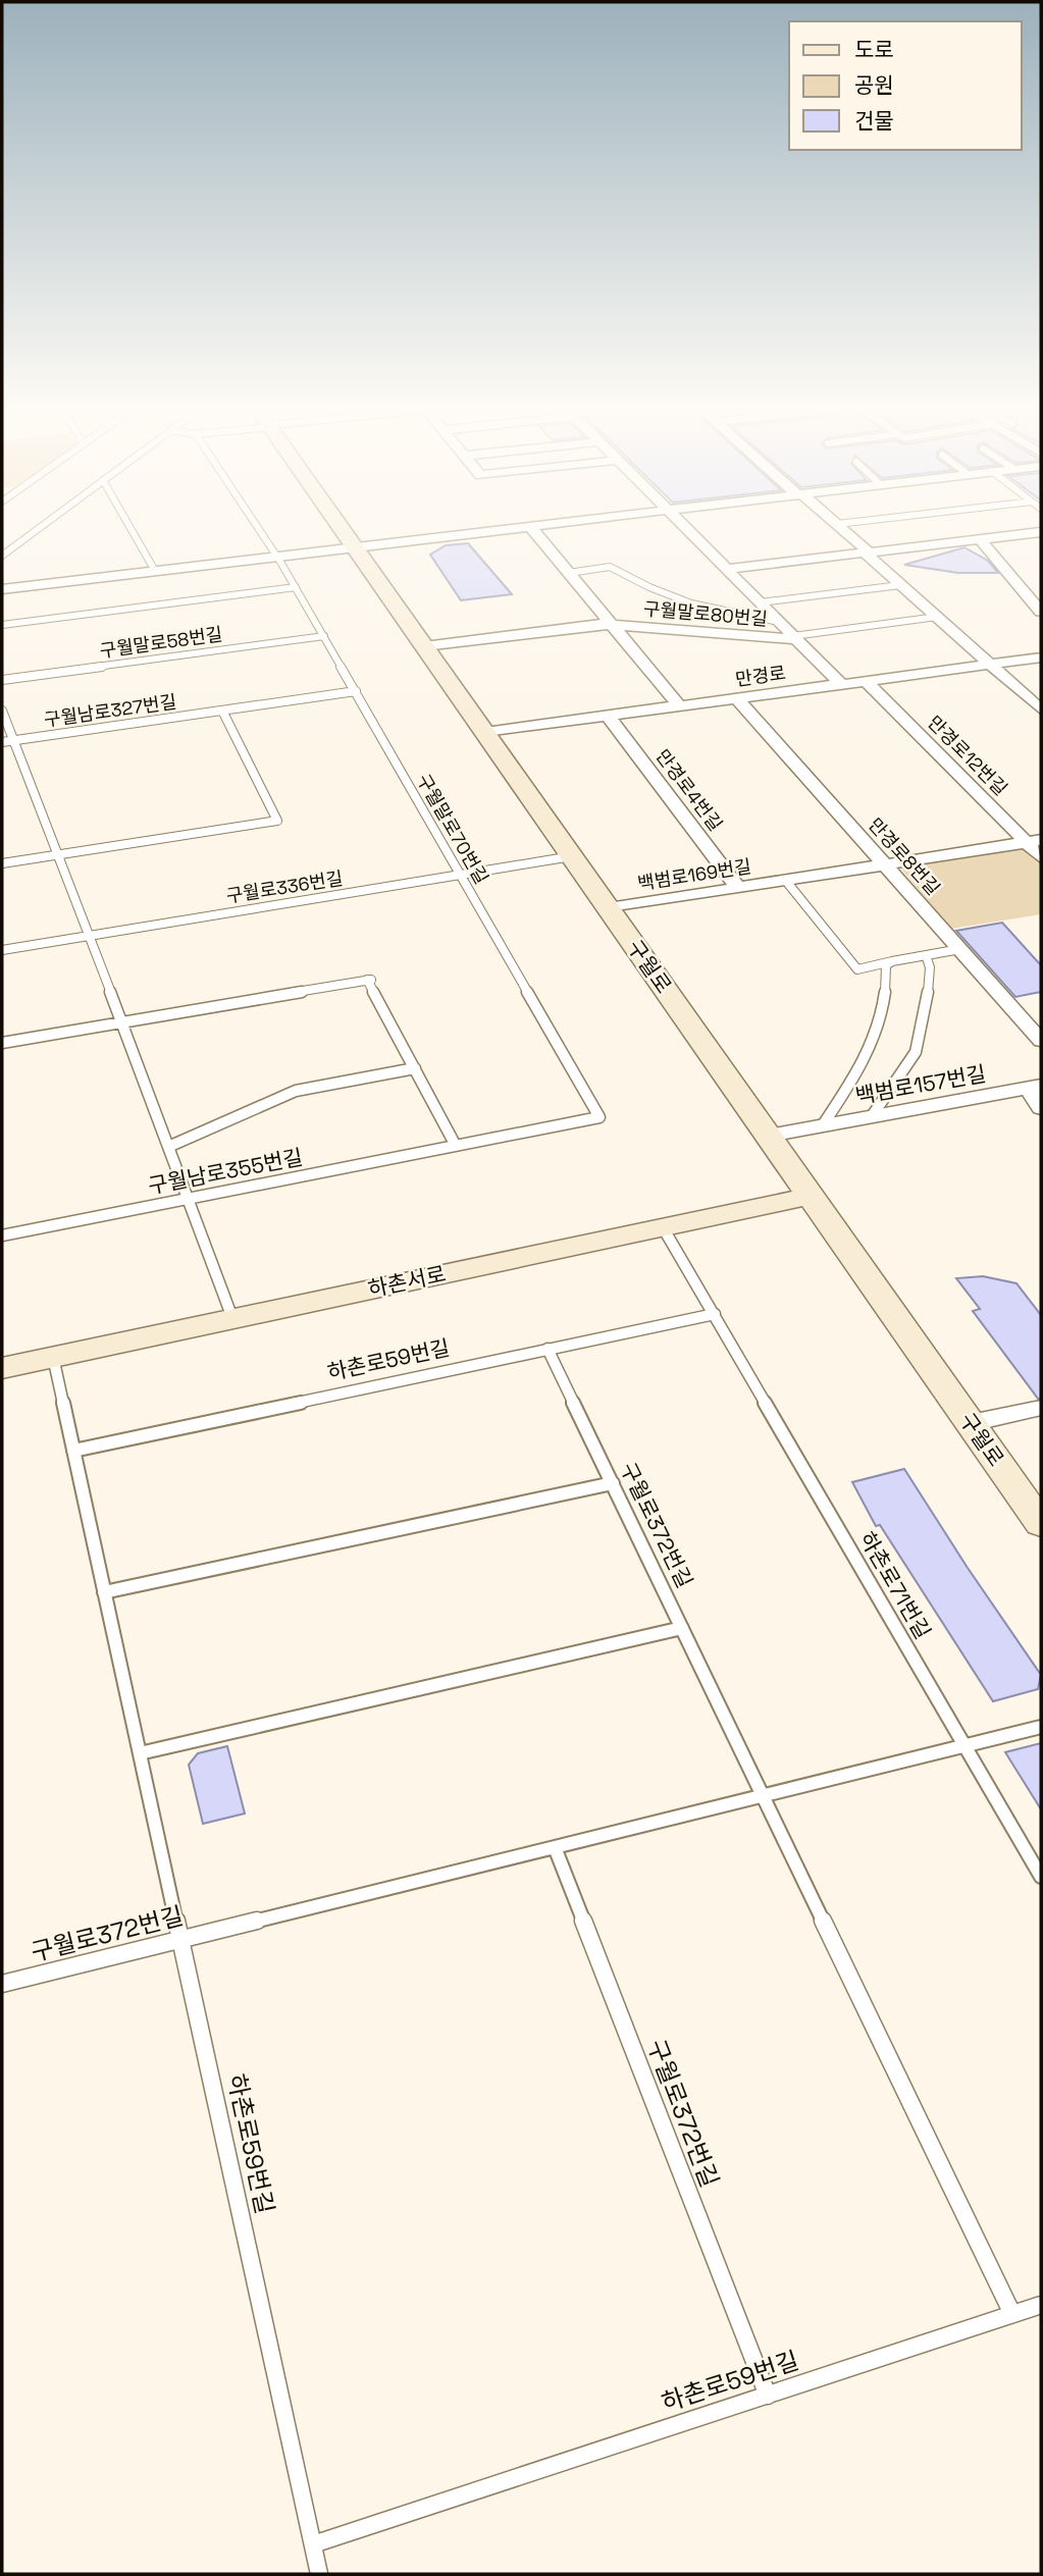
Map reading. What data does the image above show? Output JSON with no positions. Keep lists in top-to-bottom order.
{
  "streets": {
    "main road": ["구월로", "하촌서로"],
    "street": [
      "구월말로80번길",
      "만경로",
      "만경로12번길",
      "만경로4번길",
      "만경로8번길",
      "백범로169번길",
      "백범로157번길"
    ],
    "lane": [
      "구월말로58번길",
      "구월남로327번길",
      "구월말로70번길",
      "구월로336번길",
      "구월남로355번길",
      "하촌로59번길",
      "구월로372번길",
      "하촌로71번길"
    ]
  },
  "crossings": [
    ["구월말로80번길", "만경로"],
    ["구월말로58번길", "구월말로70번길"],
    ["만경로", "만경로12번길"],
    ["만경로", "만경로4번길"],
    ["만경로", "만경로8번길"],
    ["만경로", "구월로"],
    ["구월남로327번길", "구월말로70번길"],
    ["만경로12번길", "백범로169번길"],
    ["만경로4번길", "백범로169번길"],
    ["구월말로70번길", "구월로336번길"],
    ["구월말로70번길", "구월남로355번길"],
    ["만경로8번길", "백범로169번길"],
    ["백범로169번길", "구월로"],
    ["구월로336번길", "구월로"],
    ["구월로", "백범로157번길"],
    ["구월로", "하촌서로"],
    ["하촌서로", "하촌로59번길"],
    ["하촌서로", "하촌로71번길"],
    ["하촌로59번길", "구월로372번길"],
    ["하촌로59번길", "하촌로71번길"],
    ["구월로372번길", "하촌로71번길"]
  ],
  "legend": ["도로", "공원", "건물"]
}
